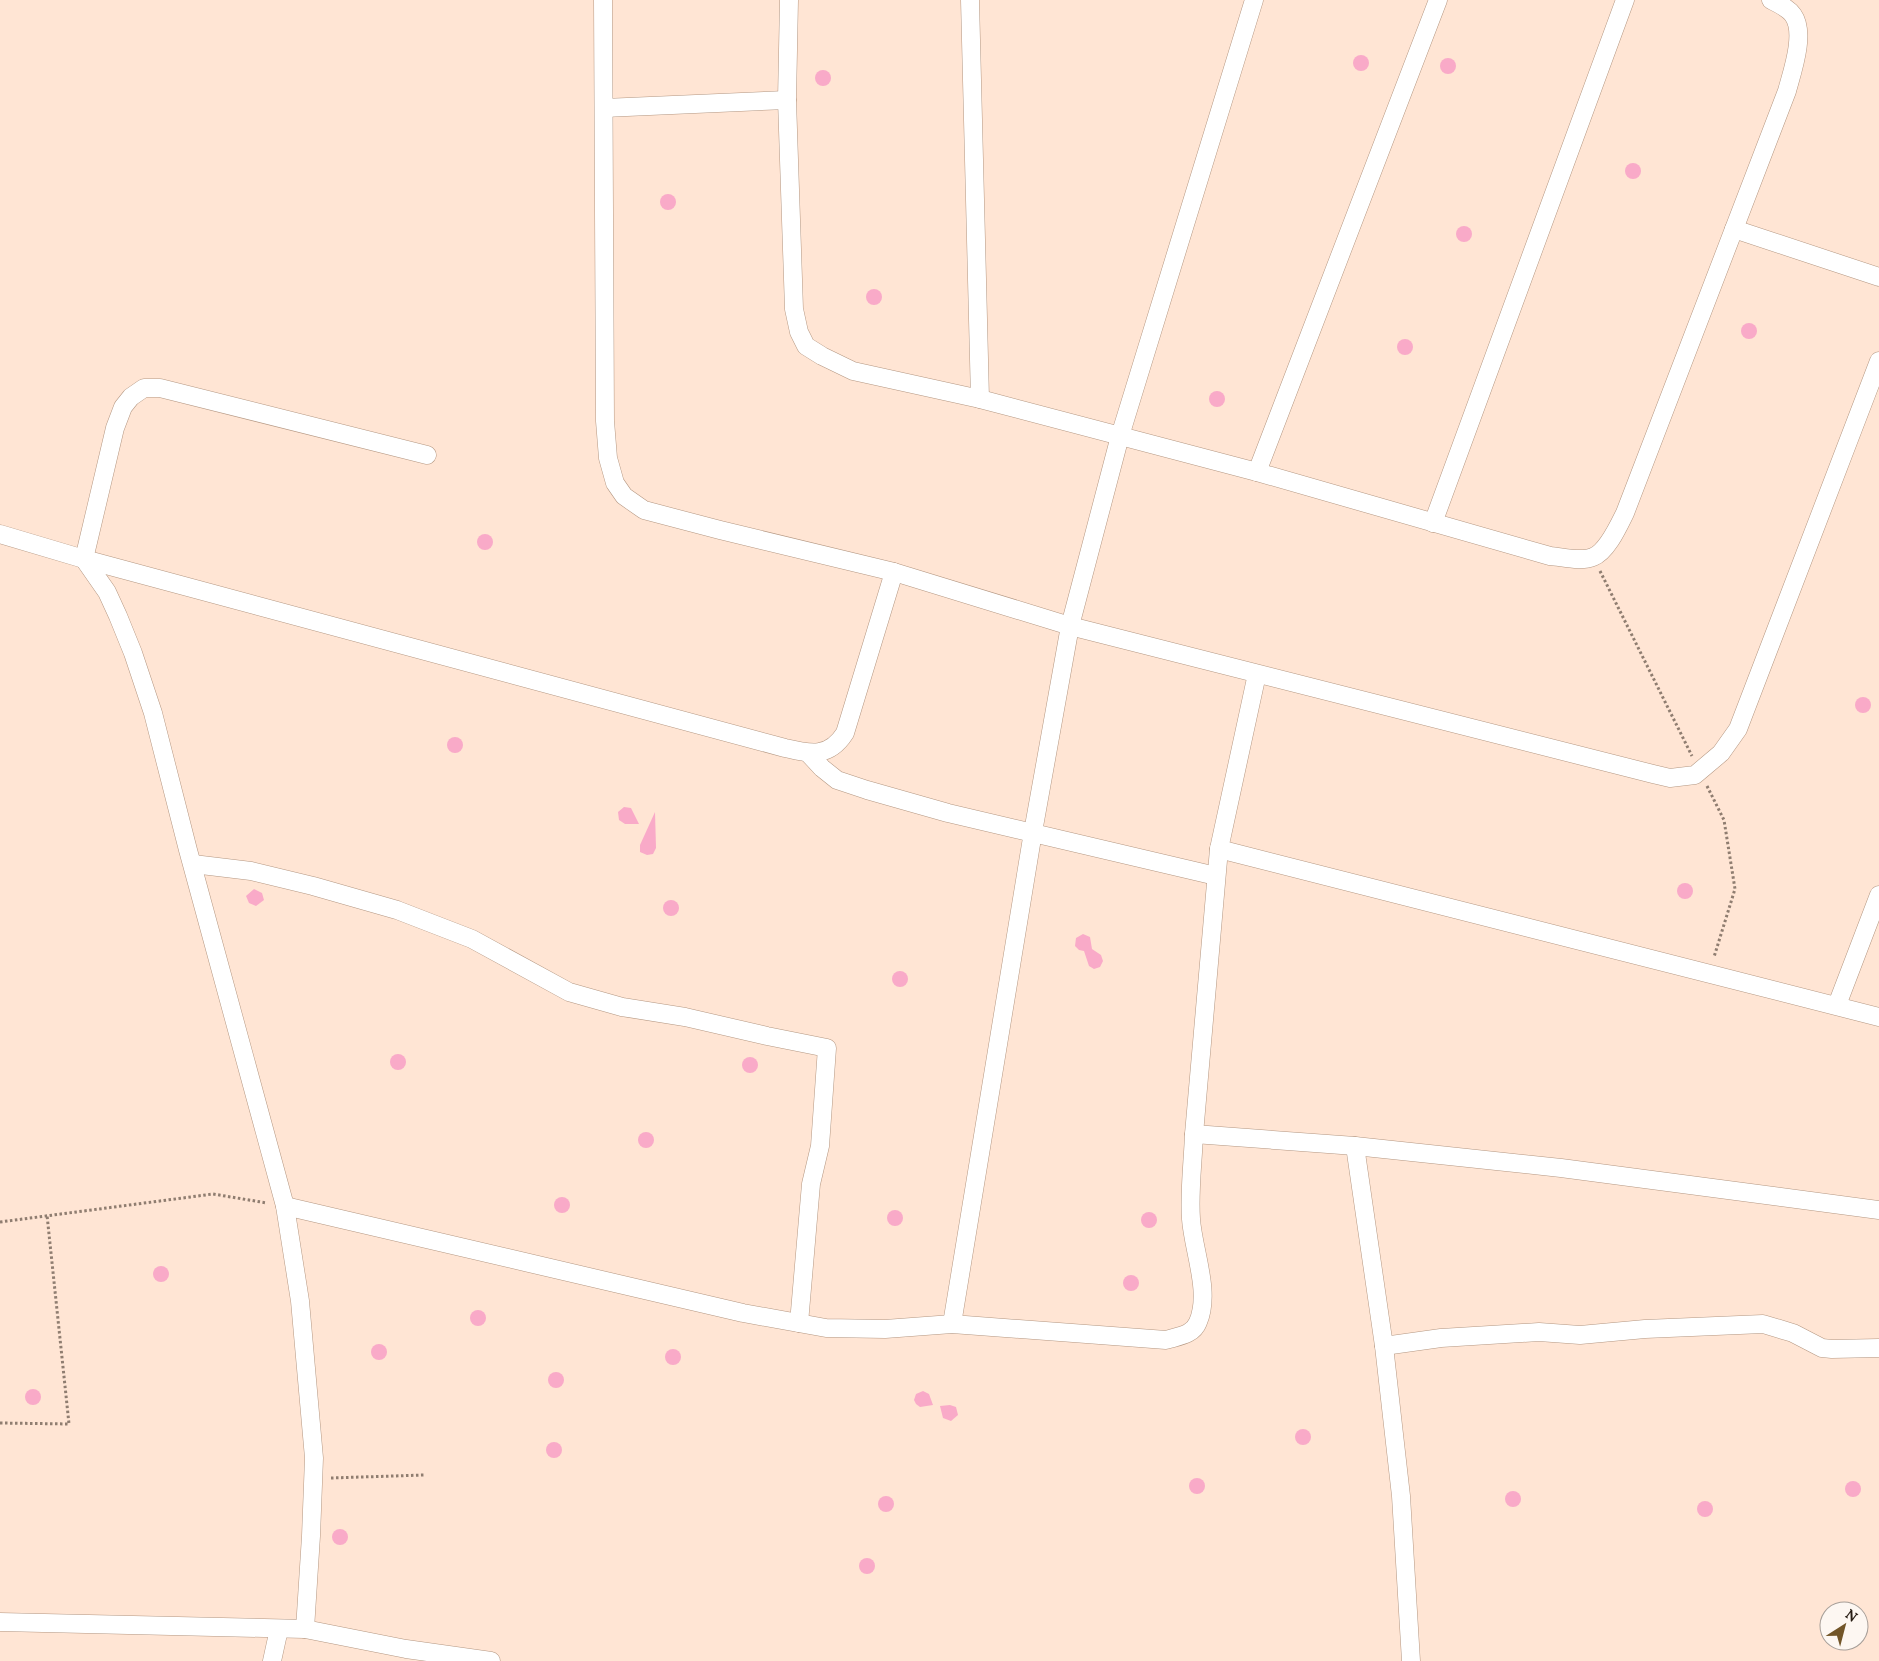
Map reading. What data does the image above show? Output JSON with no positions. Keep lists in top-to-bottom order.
{
  "north": "top right"
}
